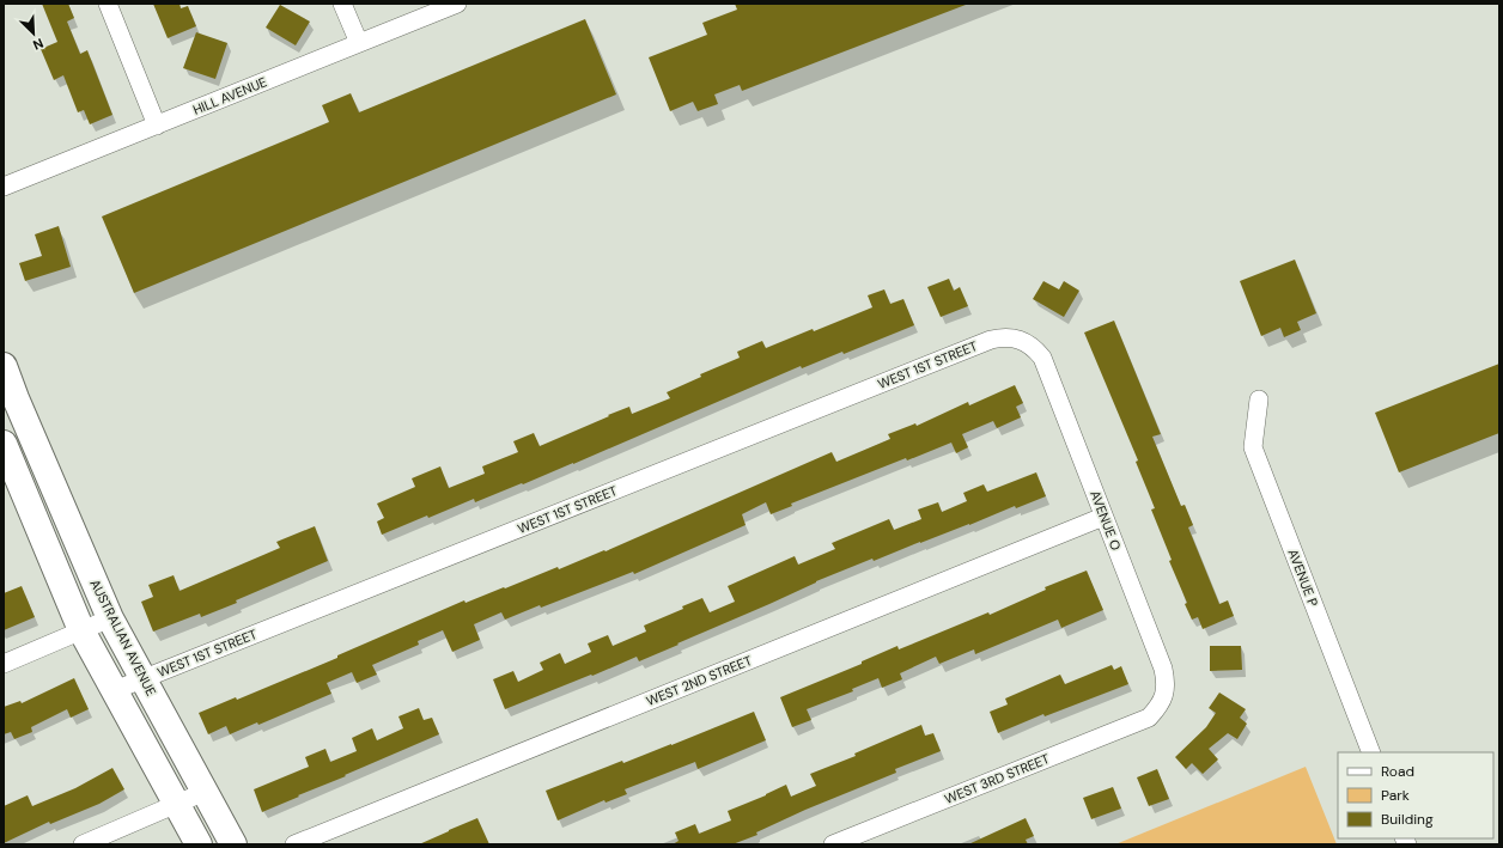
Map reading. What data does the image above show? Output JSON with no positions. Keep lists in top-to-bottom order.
{
  "streets": {
    "main road": ["AUSTRALIAN AVENUE"],
    "street": [
      "HILL AVENUE",
      "WEST 1ST STREET",
      "AVENUE O",
      "AVENUE P",
      "WEST 2ND STREET",
      "WEST 3RD STREET"
    ]
  },
  "crossings": [
    ["WEST 1ST STREET", "AVENUE O"],
    ["WEST 1ST STREET", "AUSTRALIAN AVENUE"],
    ["AVENUE O", "WEST 2ND STREET"],
    ["AVENUE O", "WEST 3RD STREET"]
  ],
  "legend": ["Road", "Park", "Building"],
  "north": "bottom right"
}
